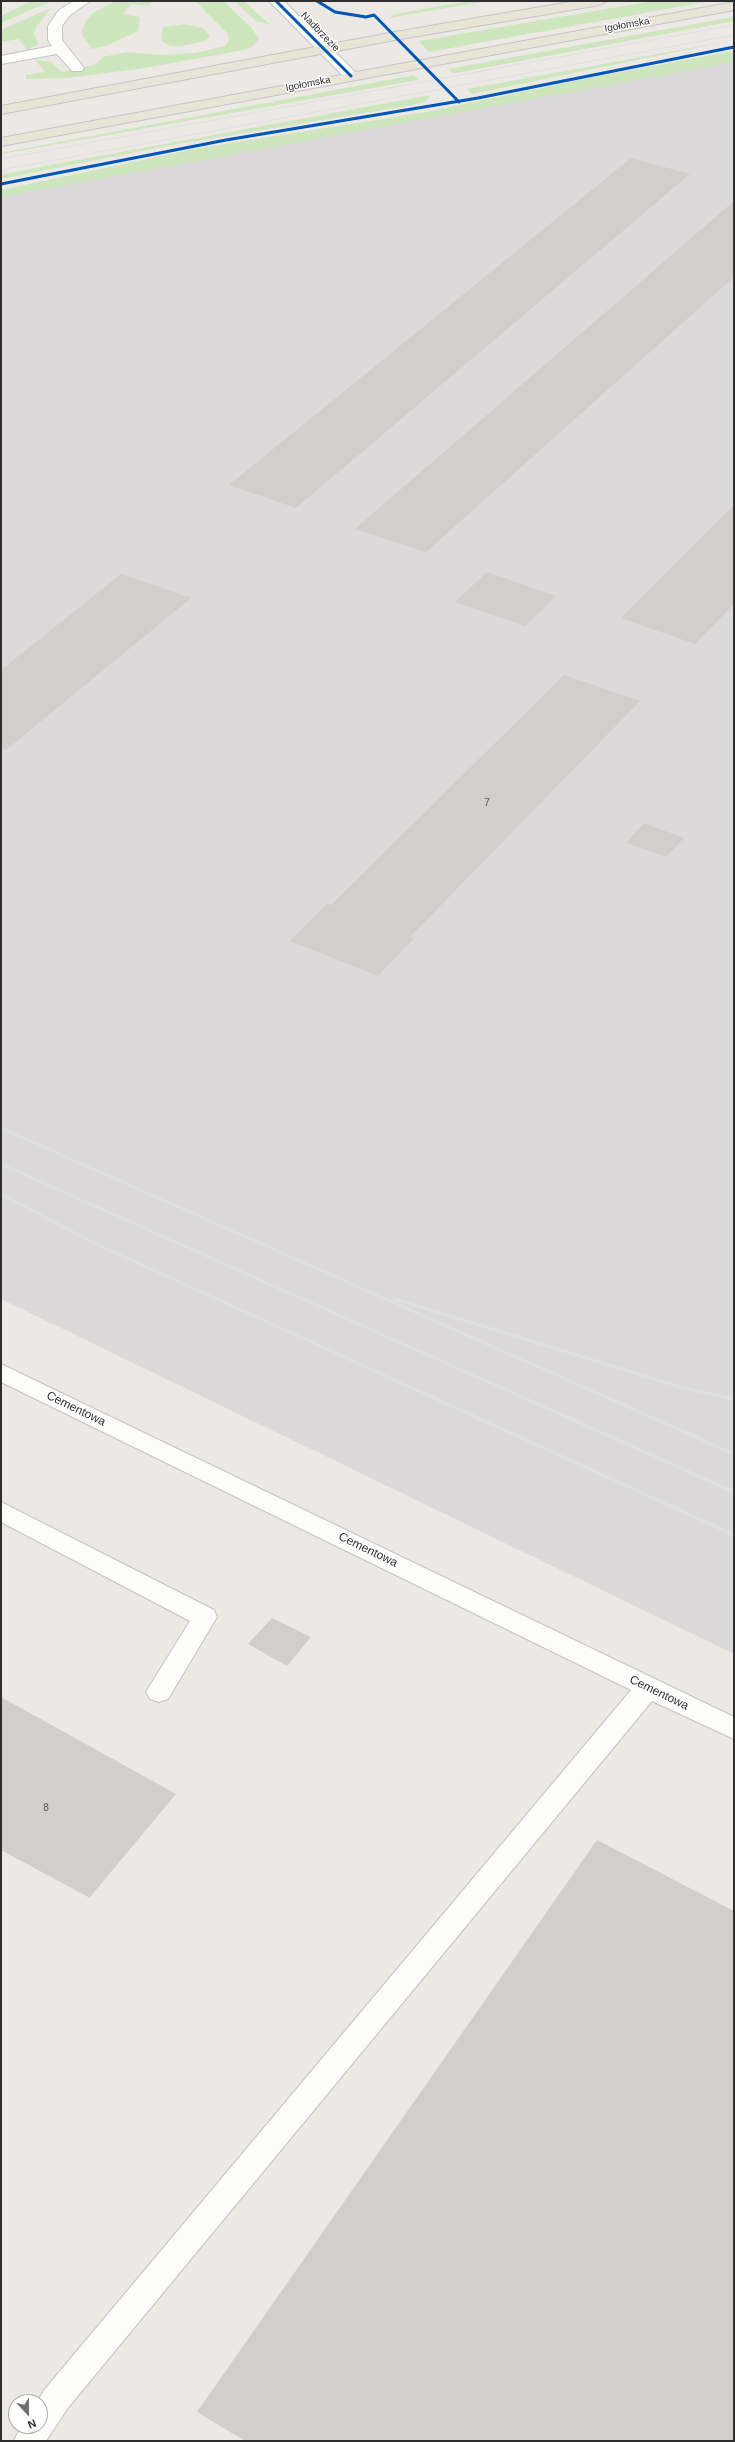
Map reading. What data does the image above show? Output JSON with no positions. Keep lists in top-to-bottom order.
{
  "streets": {
    "main road": ["Igołomska"],
    "street": ["Nadbrzezie", "Cementowa"]
  },
  "crossings": [
    ["Igołomska", "Nadbrzezie"]
  ],
  "house_numbers": ["7", "8"],
  "north": "bottom"
}
